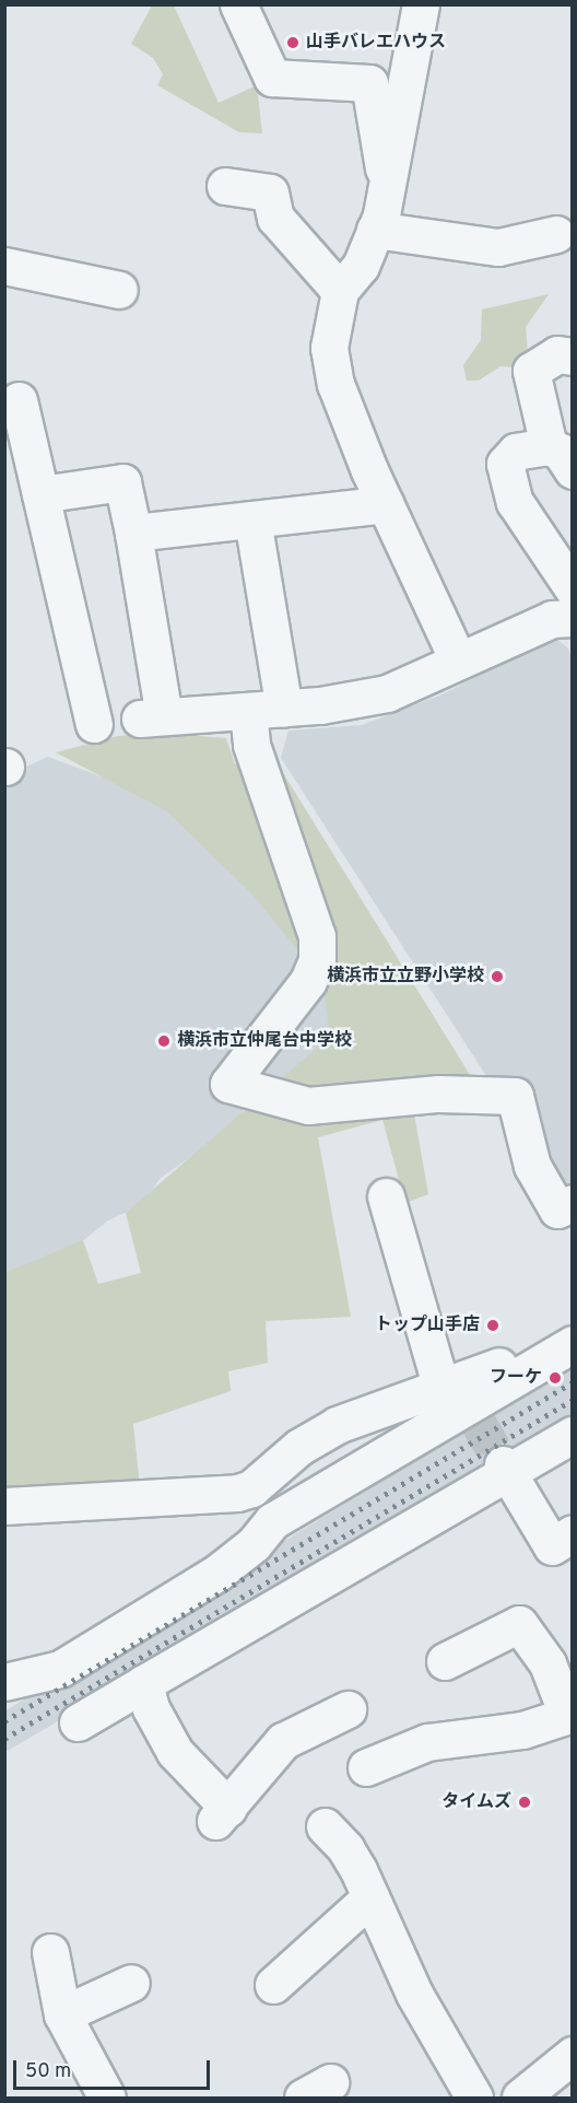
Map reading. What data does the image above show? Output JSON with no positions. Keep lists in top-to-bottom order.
{
  "places": [
    "山手バレエハウス",
    "横浜市立立野小学校",
    "横浜市立仲尾台中学校",
    "トップ山手店",
    "フーケ",
    "タイムズ"
  ],
  "scale_bar": "50 m"
}
